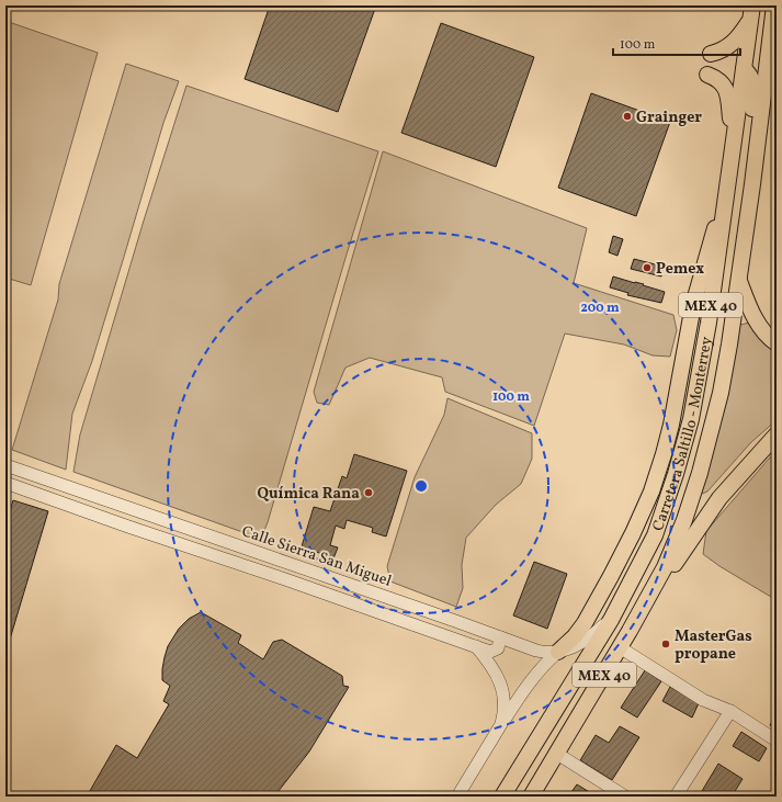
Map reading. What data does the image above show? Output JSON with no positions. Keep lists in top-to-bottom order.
{
  "streets": {
    "main road": ["MEX 40", "Carretera Saltillo - Monterrey"],
    "street": ["Calle Sierra San Miguel"]
  },
  "crossings": [
    ["Carretera Saltillo - Monterrey", "Calle Sierra San Miguel"]
  ],
  "places": [
    "Grainger",
    "Pemex",
    "Química Rana",
    "MasterGas propane"
  ],
  "scale_bar": "100 m",
  "rings": ["200 m", "100 m"]
}
